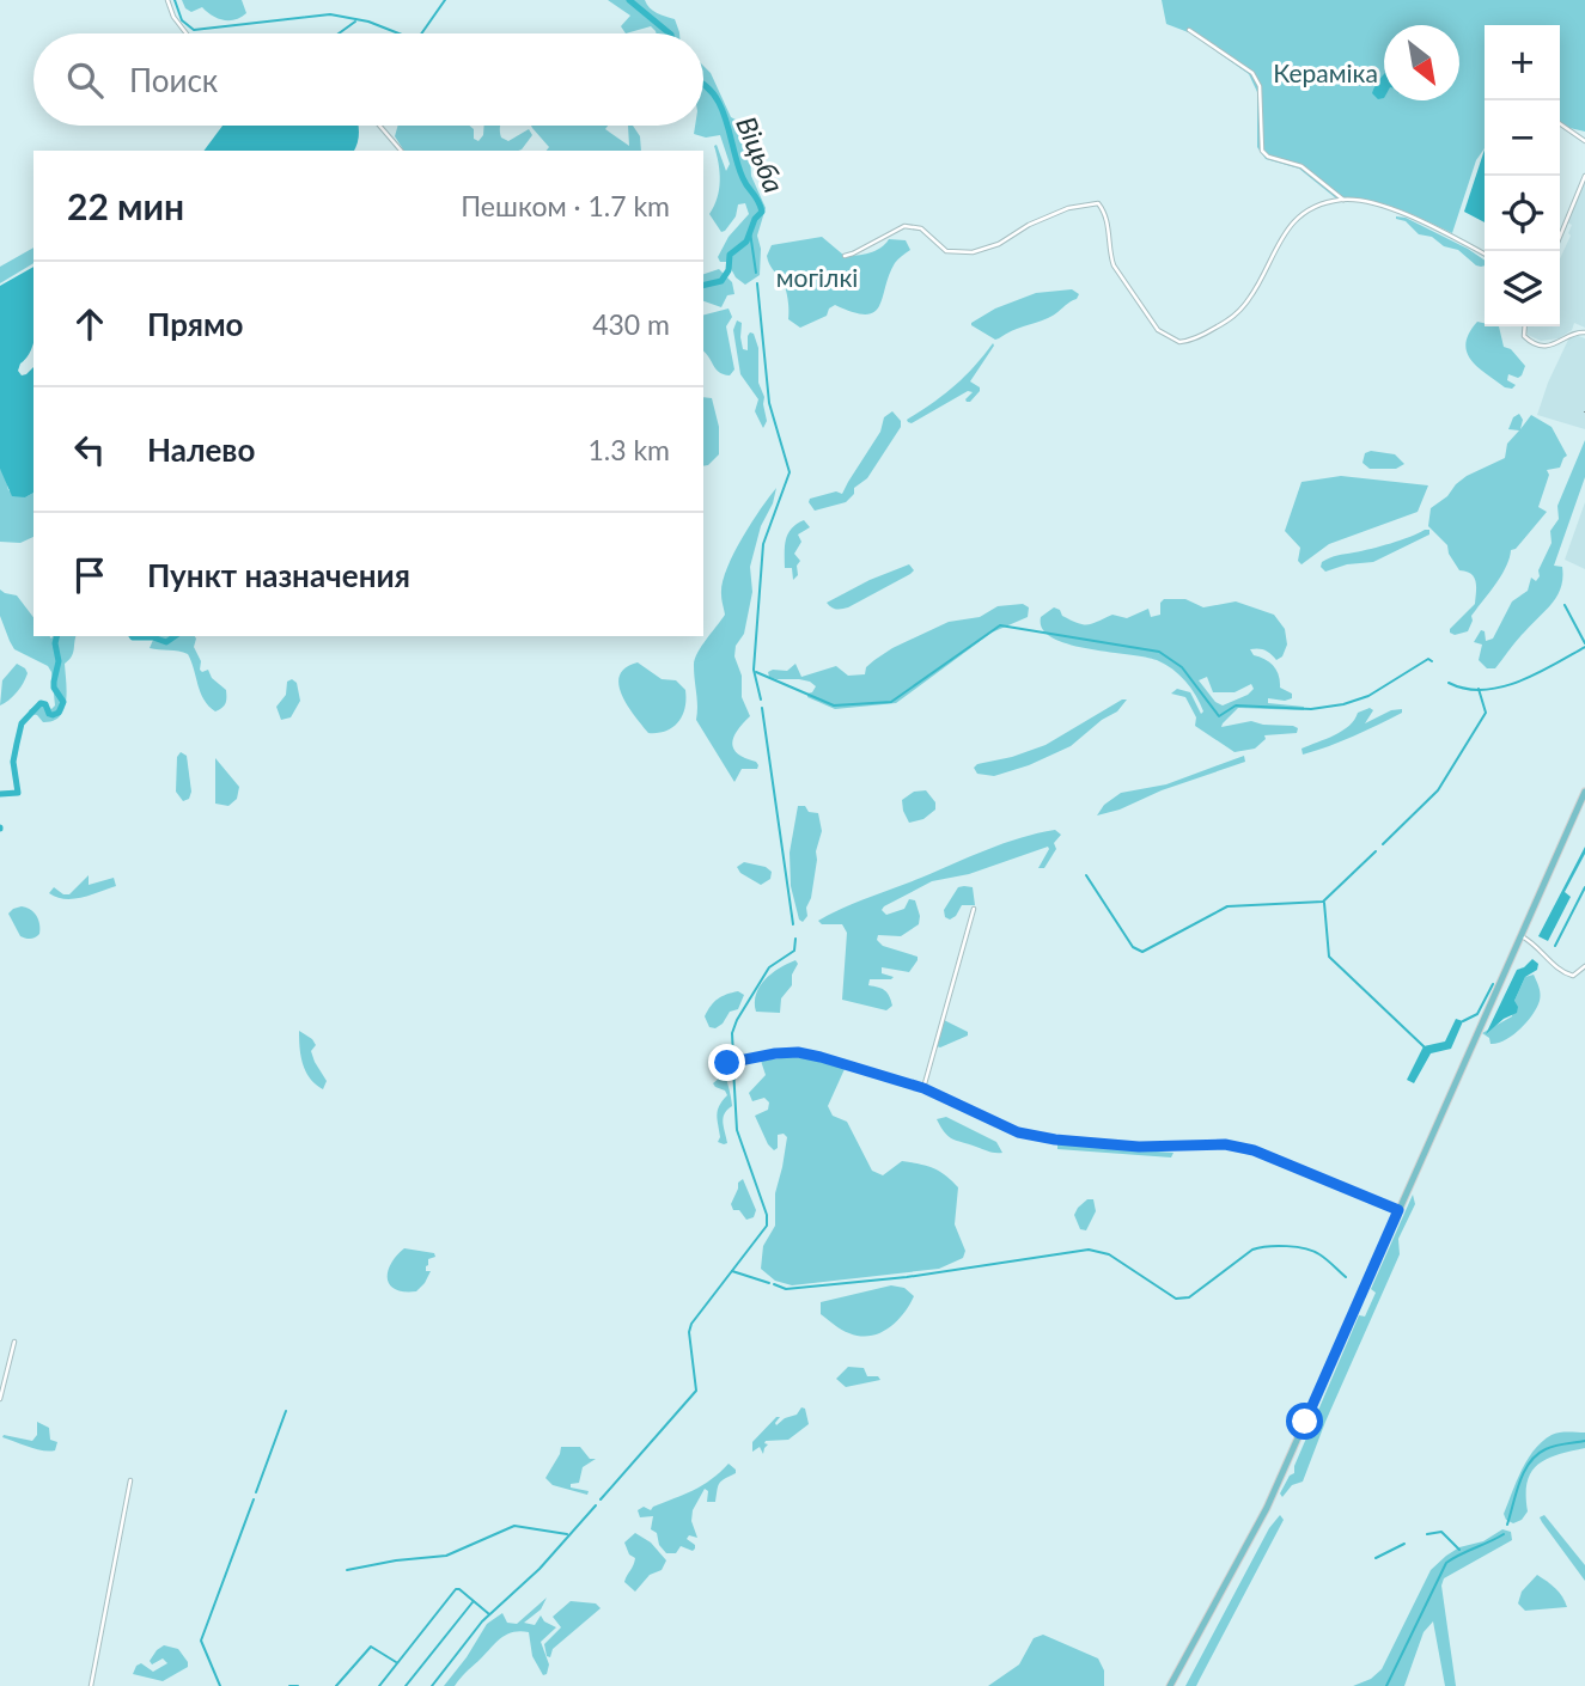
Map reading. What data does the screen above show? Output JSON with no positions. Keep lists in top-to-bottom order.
{
  "water": ["Віцьба"],
  "parks": ["Кераміка", "могілкі"],
  "north": "bottom right",
  "page": {
    "map_buttons": ["+", "−"],
    "search": "Поиск",
    "heading": ["22 мин", "Пешком · 1.7 km"],
    "list": [
      ["Прямо", "430 m"],
      ["Налево", "1.3 km"],
      "Пункт назначения"
    ]
  }
}
